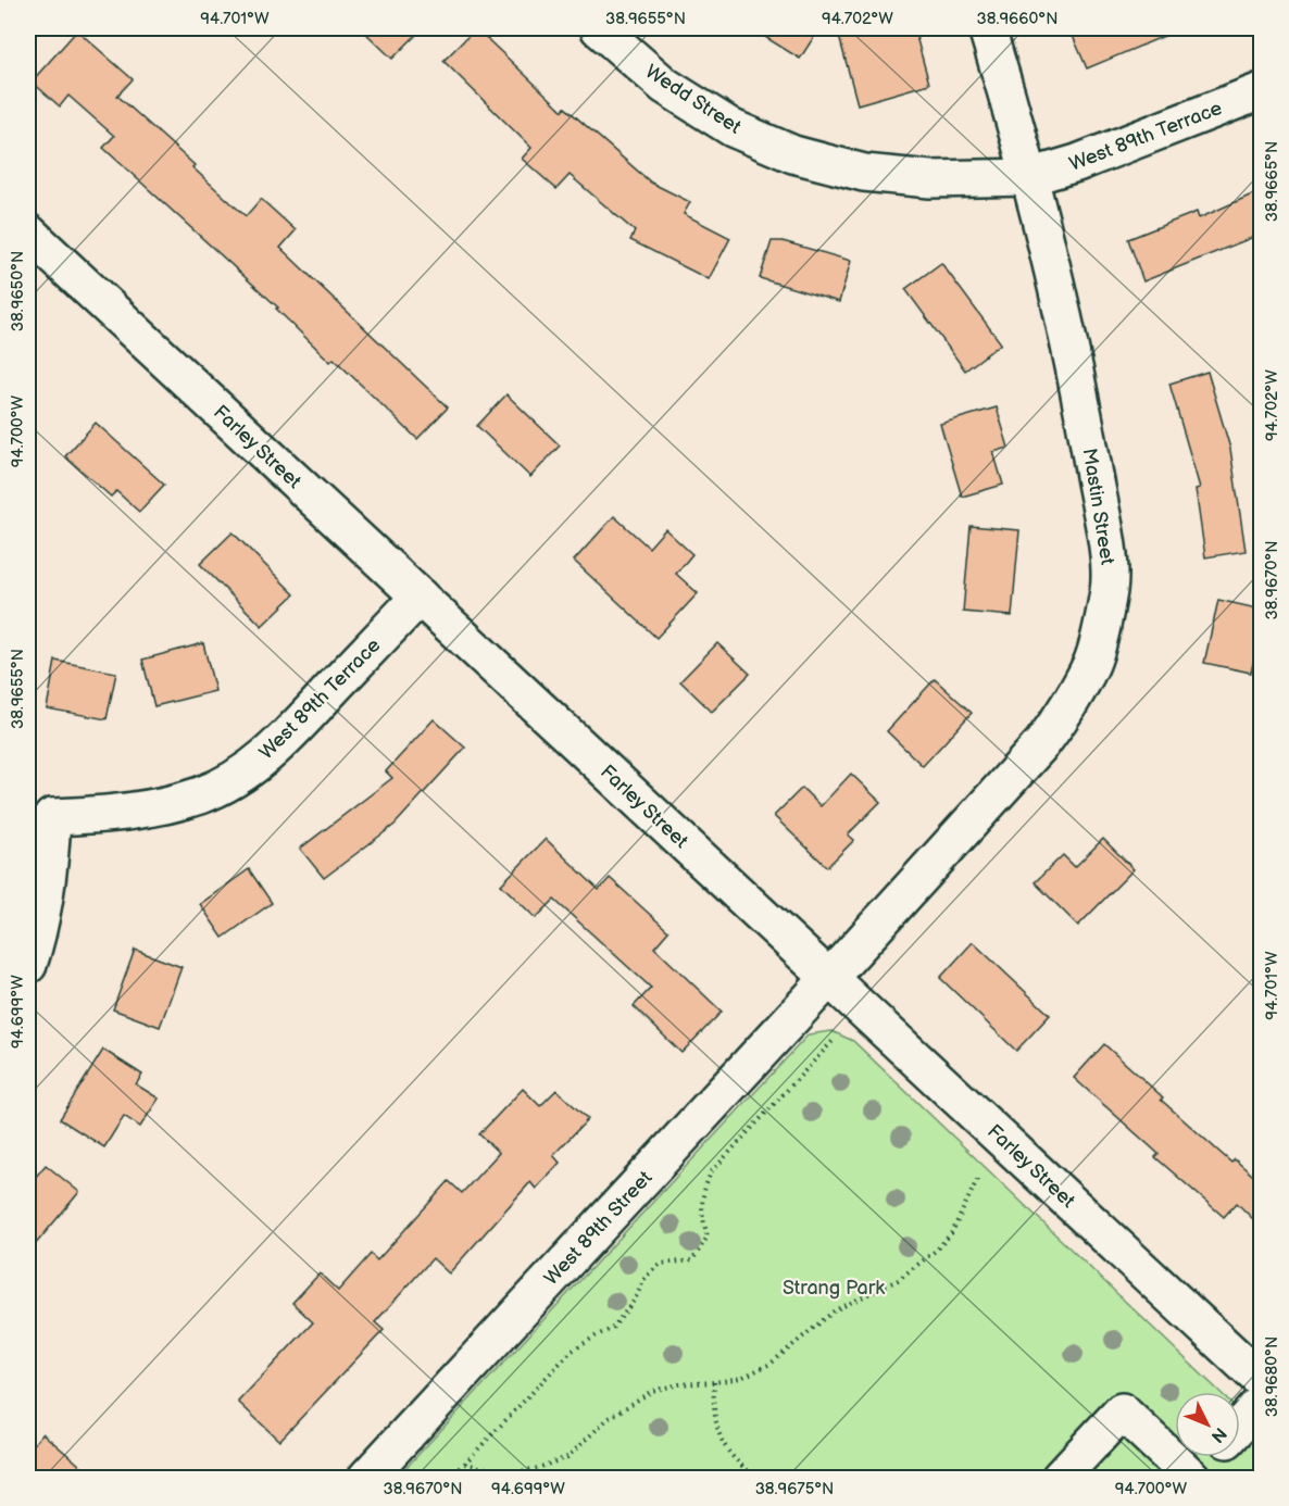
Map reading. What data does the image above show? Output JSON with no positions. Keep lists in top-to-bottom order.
{
  "streets": {
    "street": [
      "Wedd Street",
      "West 89th Terrace",
      "Farley Street",
      "Mastin Street",
      "West 89th Street"
    ]
  },
  "crossings": [
    ["Wedd Street", "West 89th Terrace"],
    ["Wedd Street", "Mastin Street"],
    ["West 89th Terrace", "Farley Street"],
    ["West 89th Terrace", "Mastin Street"],
    ["Farley Street", "Mastin Street"],
    ["Farley Street", "West 89th Street"],
    ["Mastin Street", "West 89th Street"]
  ],
  "parks": ["Strang Park"],
  "north": "bottom right",
  "coordinates": [
    "94.701°W",
    "38.9655°N",
    "94.702°W",
    "38.9660°N",
    "38.9665°N",
    "38.9650°N",
    "94.700°W",
    "38.9670°N",
    "94.699°W",
    "38.9680°N",
    "38.9675°N"
  ]
}
